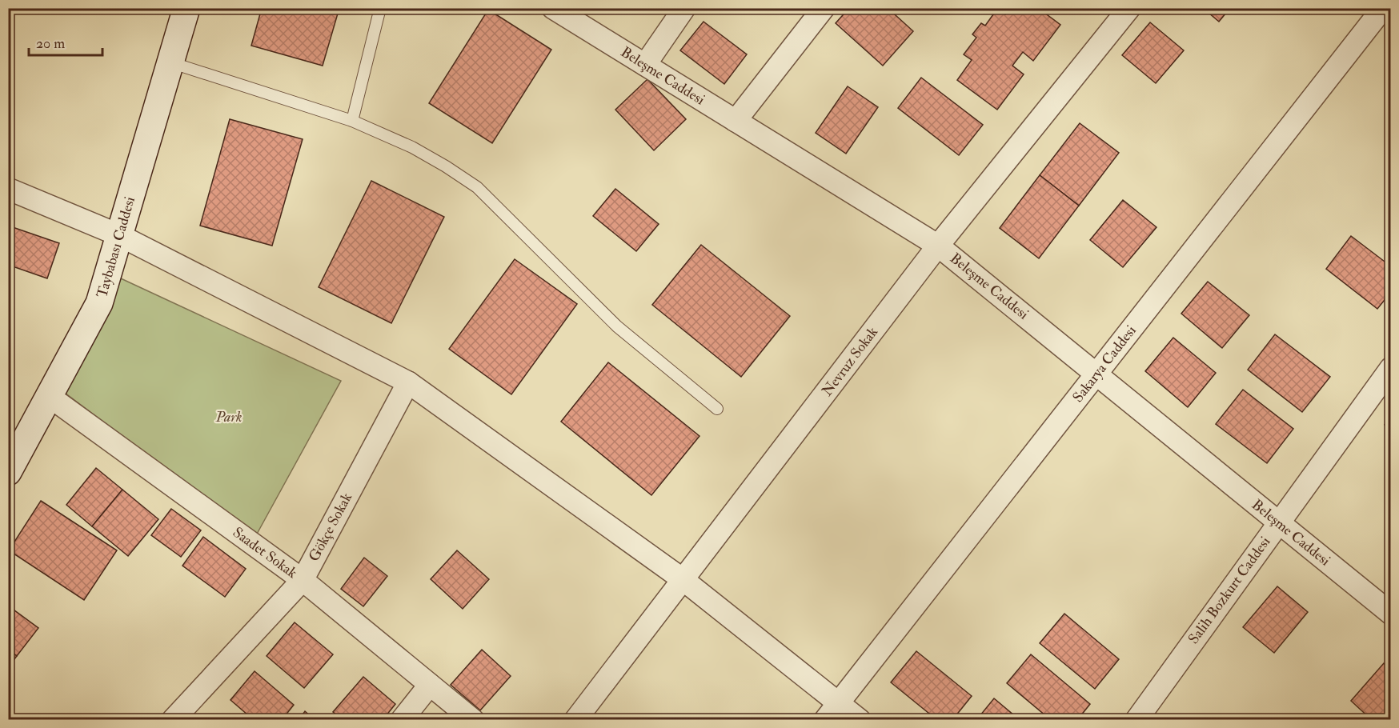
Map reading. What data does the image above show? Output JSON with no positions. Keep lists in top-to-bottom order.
{
  "streets": {
    "street": [
      "Beleşme Caddesi",
      "Taybabası Caddesi",
      "Nevruz Sokak",
      "Sakarya Caddesi",
      "Gökçe Sokak",
      "Saadet Sokak",
      "Salih Bozkurt Caddesi"
    ]
  },
  "crossings": [
    ["Beleşme Caddesi", "Nevruz Sokak"],
    ["Beleşme Caddesi", "Sakarya Caddesi"],
    ["Beleşme Caddesi", "Salih Bozkurt Caddesi"],
    ["Taybabası Caddesi", "Saadet Sokak"],
    ["Gökçe Sokak", "Saadet Sokak"]
  ],
  "parks": ["Park"],
  "scale_bar": "20 m"
}
